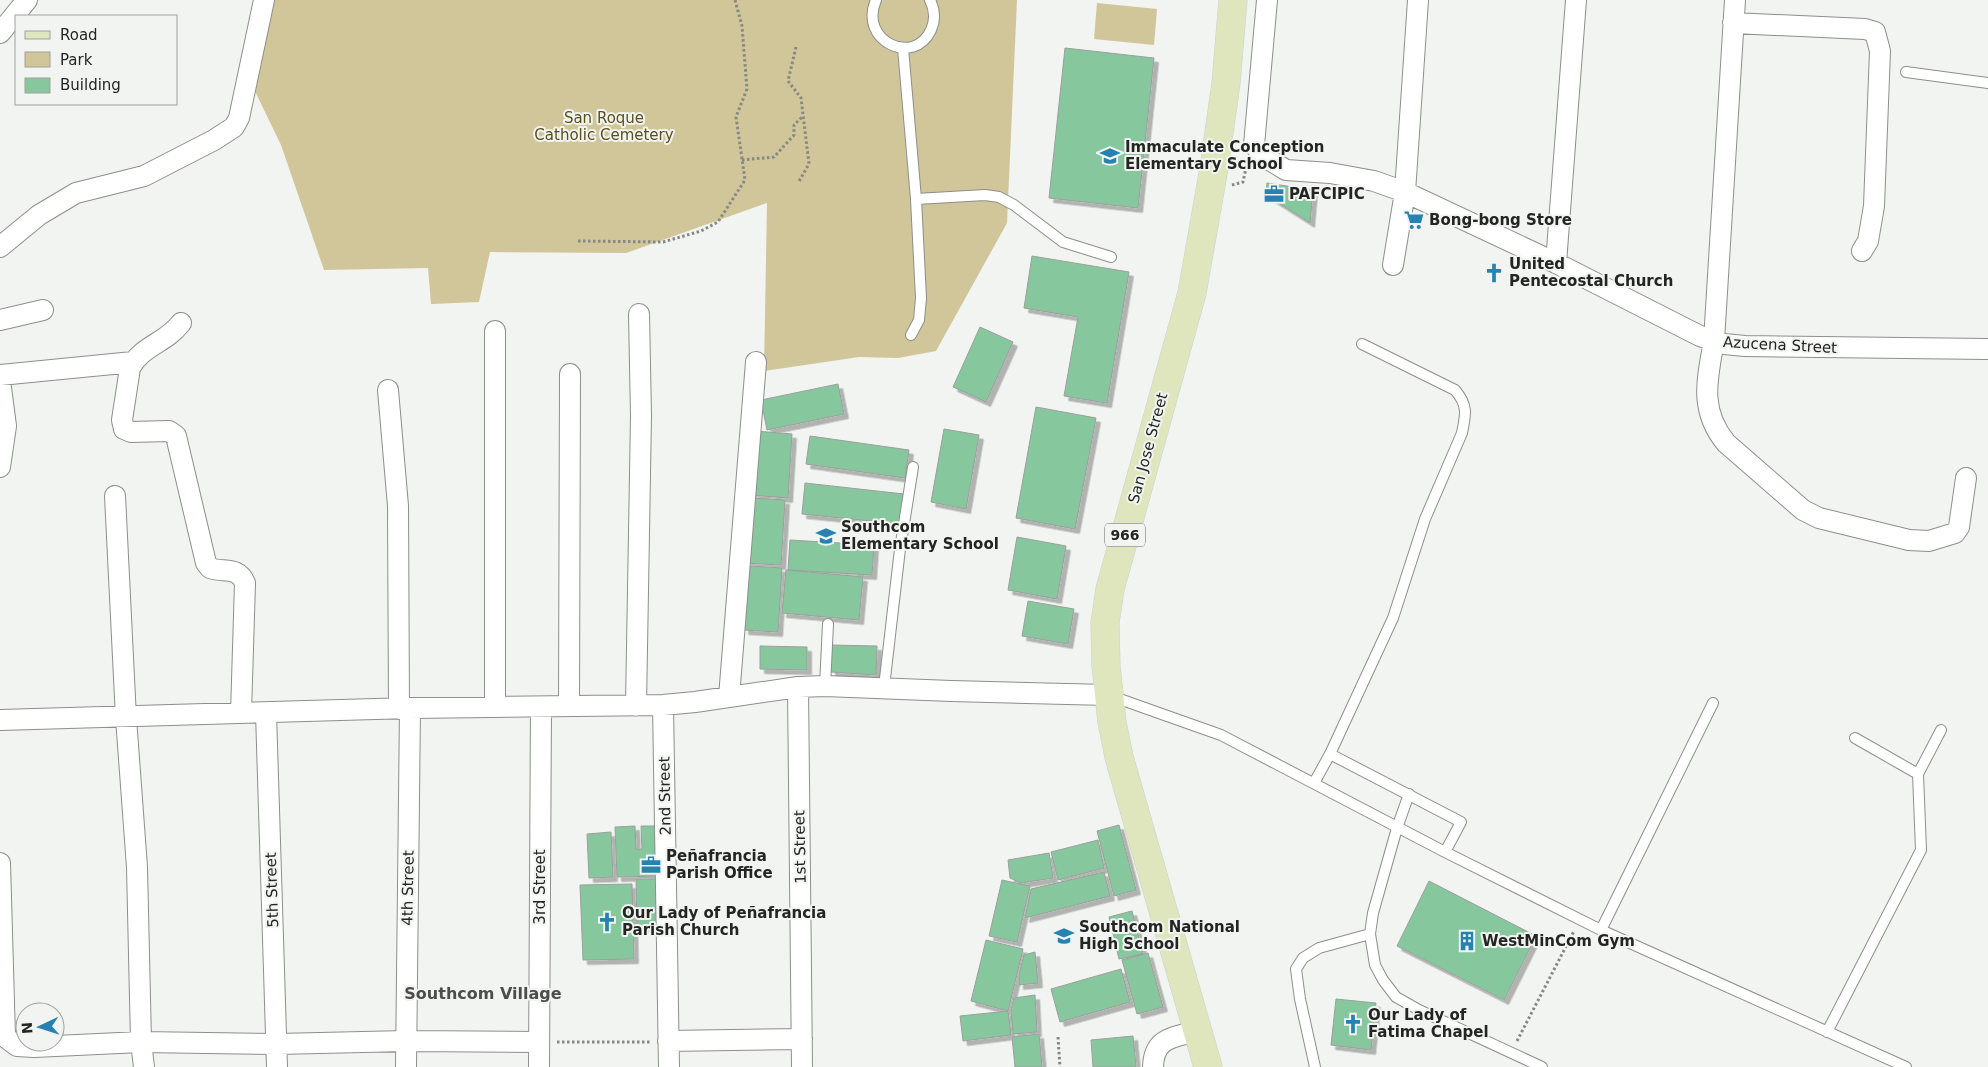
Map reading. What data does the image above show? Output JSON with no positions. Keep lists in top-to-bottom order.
{
  "streets": {
    "main road": ["San Jose Street", "966"],
    "street": [
      "Azucena Street",
      "2nd Street",
      "1st Street",
      "3rd Street",
      "4th Street",
      "5th Street"
    ]
  },
  "districts": ["Southcom Village"],
  "parks": ["San Roque Catholic Cemetery"],
  "places": {
    "school or university": ["Immaculate Conception Elementary School", "Southcom Elementary School", "Southcom National High School"],
    "office": ["PAFCIPIC", "Peñafrancia Parish Office"],
    "supermarket": ["Bong-bong Store"],
    "church": ["United Pentecostal Church", "Our Lady of Peñafrancia Parish Church", "Our Lady of Fatima Chapel"],
    "building": ["WestMinCom Gym"]
  },
  "legend": ["Road", "Park", "Building"],
  "north": "left"
}
